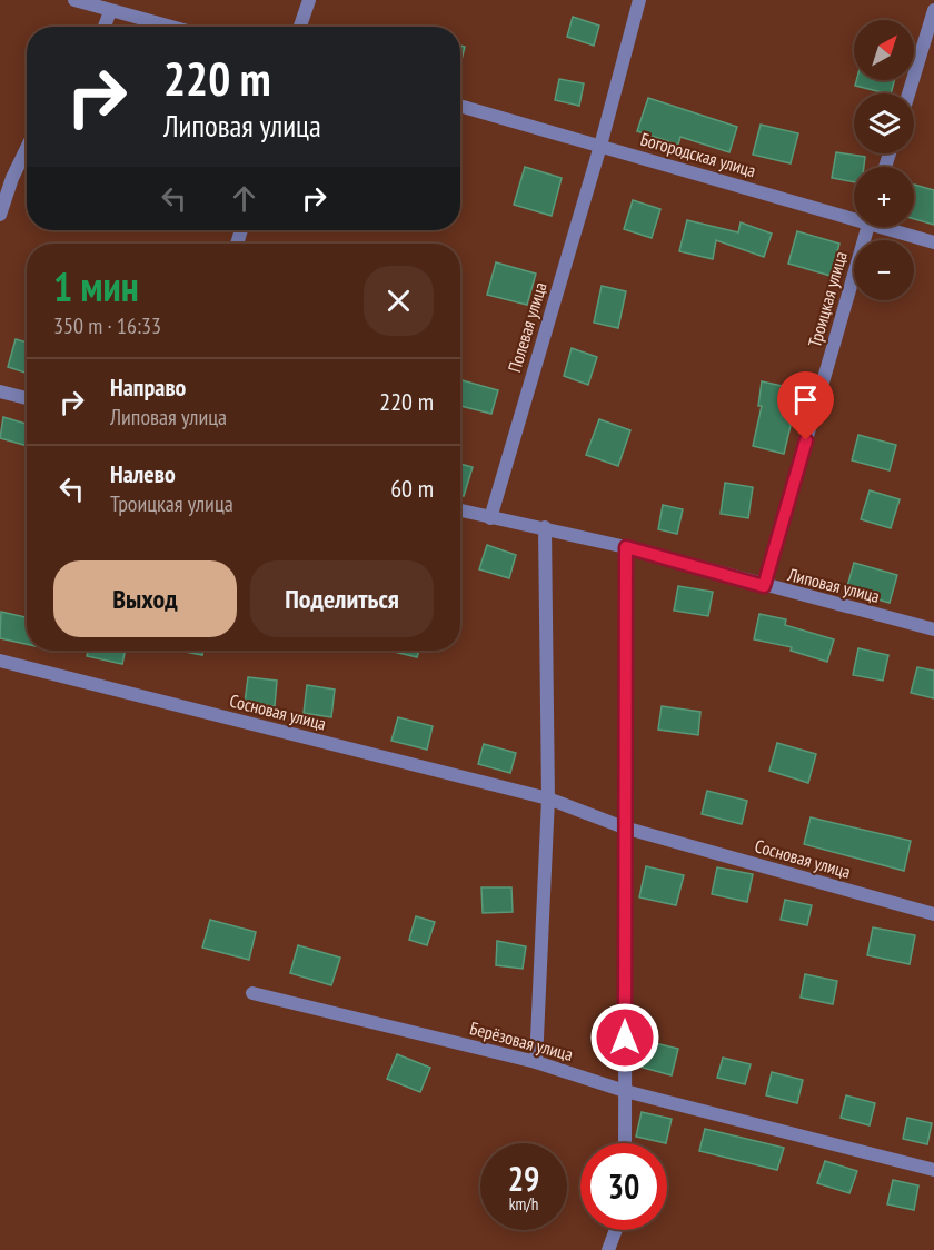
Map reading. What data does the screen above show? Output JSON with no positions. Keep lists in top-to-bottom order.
{
  "streets": {
    "street": [
      "Богородская улица",
      "Троицкая улица",
      "Полевая улица",
      "Липовая улица",
      "Сосновая улица",
      "Берёзовая улица"
    ]
  },
  "crossings": [
    ["Богородская улица", "Полевая улица"],
    ["Троицкая улица", "Липовая улица"],
    ["Полевая улица", "Липовая улица"]
  ],
  "north": "top right",
  "page": {
    "map_buttons": ["+", "−"],
    "turn": ["220 m", "Липовая улица"],
    "heading": ["1 мин", "350 m · 16:33"],
    "list": [
      {
        "name": "Направо",
        "note": "Липовая улица",
        "value": "220 m"
      },
      {
        "name": "Налево",
        "note": "Троицкая улица",
        "value": "60 m"
      }
    ],
    "buttons": ["Выход", "Поделиться"],
    "speed": "29 km/h",
    "limit": "30"
  }
}
